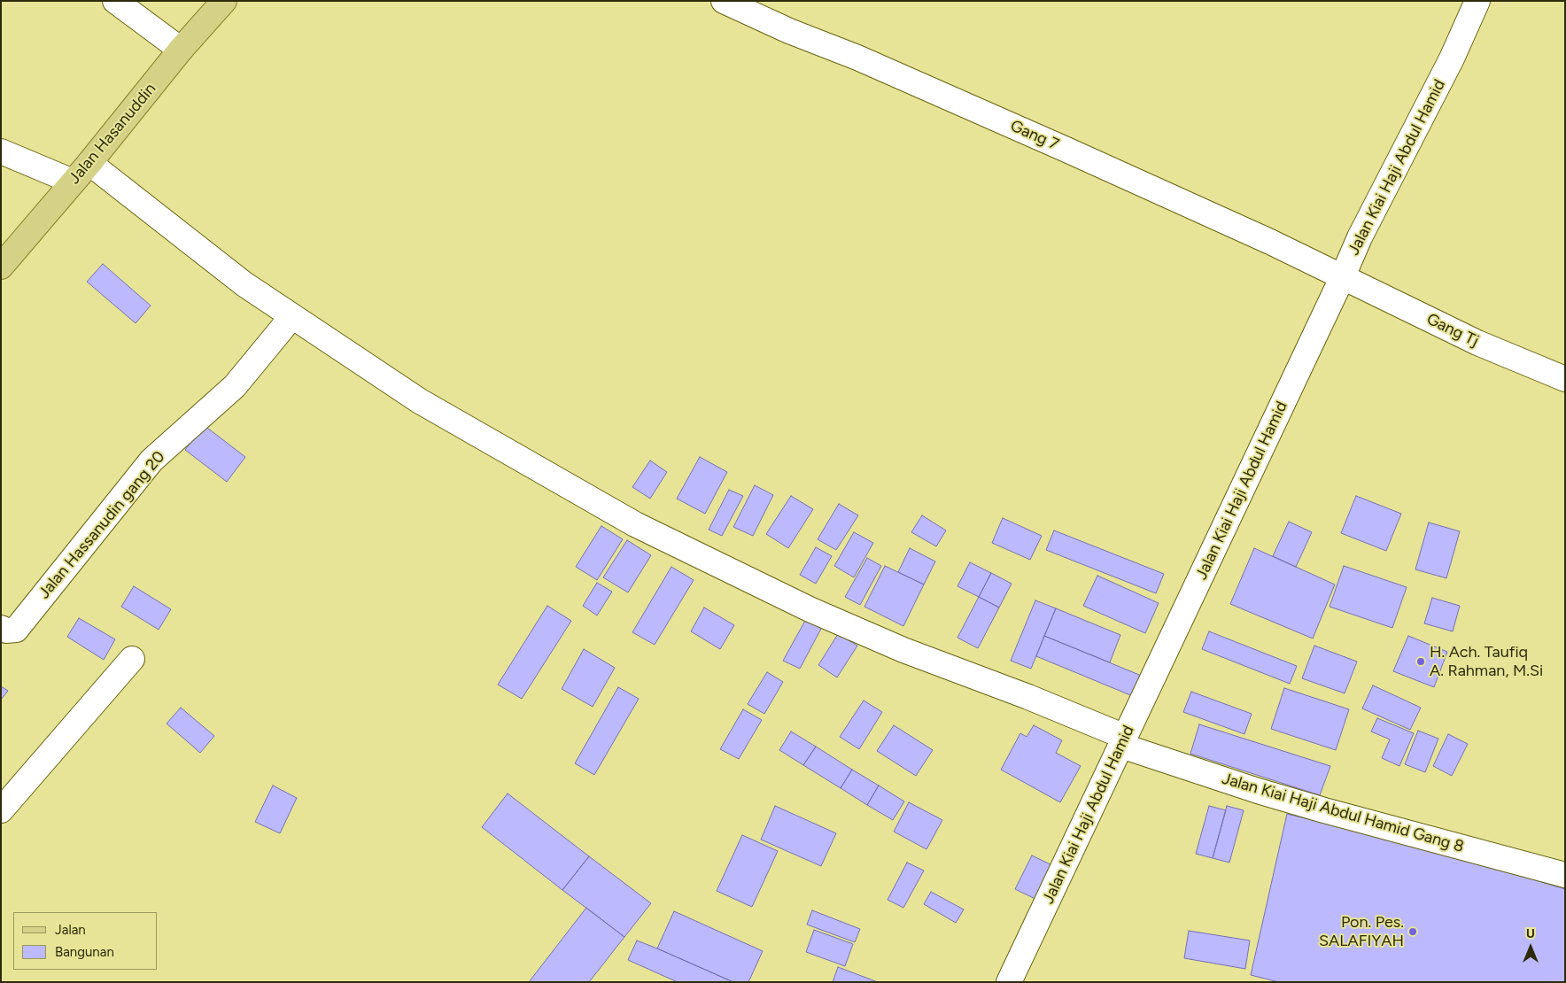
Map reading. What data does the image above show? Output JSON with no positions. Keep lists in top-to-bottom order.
{
  "streets": {
    "main road": ["Jalan Hasanuddin"],
    "street": [
      "Gang 7",
      "Jalan Kiai Haji Abdul Hamid",
      "Gang Tj",
      "Jalan Hassanudin gang 20",
      "Jalan Kiai Haji Abdul Hamid Gang 8"
    ]
  },
  "crossings": [
    ["Jalan Hasanuddin", "Jalan Kiai Haji Abdul Hamid Gang 8"],
    ["Gang 7", "Jalan Kiai Haji Abdul Hamid"],
    ["Gang 7", "Gang Tj"],
    ["Jalan Kiai Haji Abdul Hamid", "Gang Tj"],
    ["Jalan Kiai Haji Abdul Hamid", "Jalan Kiai Haji Abdul Hamid Gang 8"],
    ["Jalan Hassanudin gang 20", "Jalan Kiai Haji Abdul Hamid Gang 8"]
  ],
  "places": ["H. Ach. Taufiq A. Rahman, M.Si", "Pon. Pes. SALAFIYAH"],
  "legend": ["Jalan", "Bangunan"],
  "north": "top"
}
